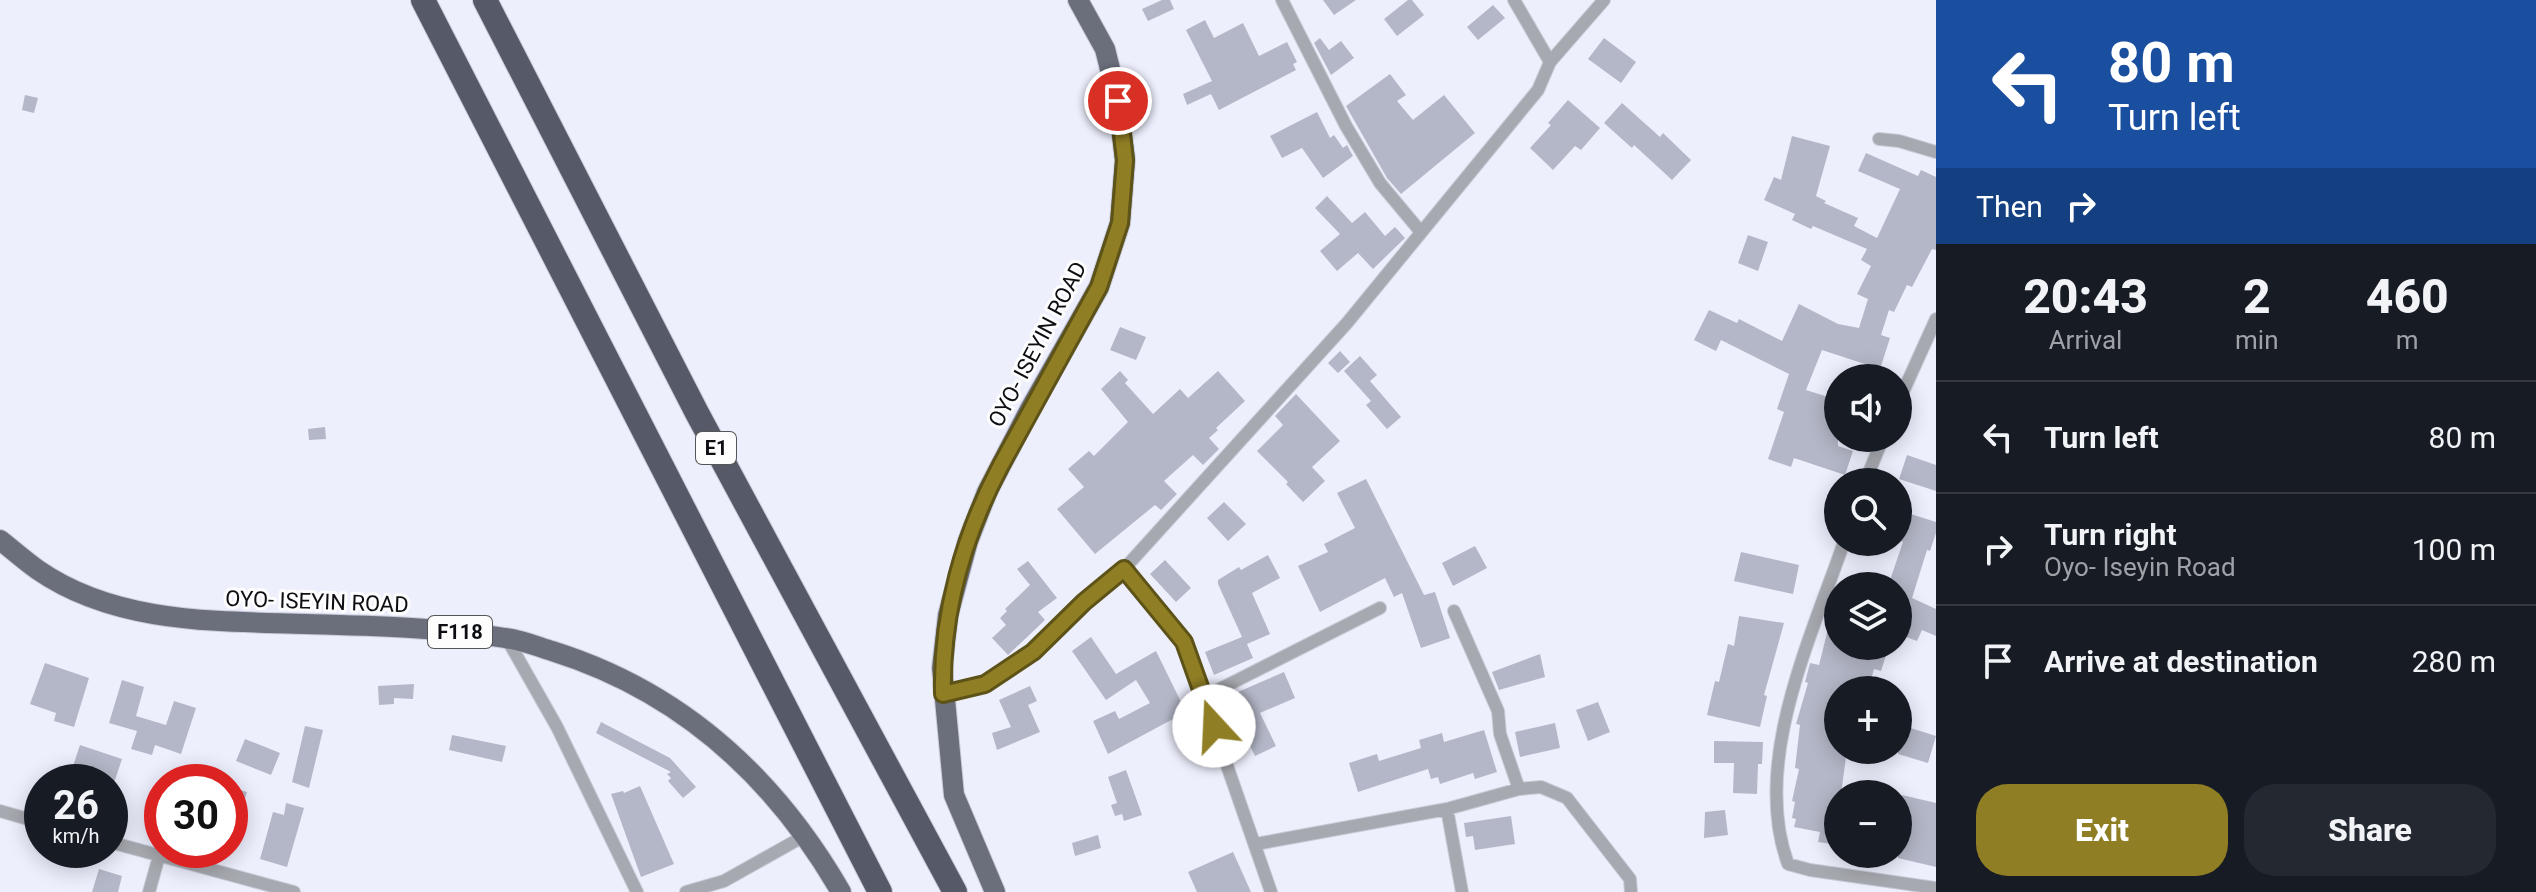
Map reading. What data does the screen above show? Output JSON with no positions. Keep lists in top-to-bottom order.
{
  "streets": {
    "highway": ["E1"],
    "main road": ["OYO- ISEYIN ROAD", "F118"]
  },
  "page": {
    "turn": ["80 m", "Turn left"],
    "then": "Then",
    "eta": [
      "20:43",
      "Arrival",
      "2",
      "min",
      "460",
      "m"
    ],
    "map_buttons": ["+", "−"],
    "list": [
      {
        "name": "Turn left",
        "value": "80 m"
      },
      {
        "name": "Turn right",
        "note": "Oyo- Iseyin Road",
        "value": "100 m"
      },
      {
        "name": "Arrive at destination",
        "value": "280 m"
      }
    ],
    "speed": "26 km/h",
    "limit": "30",
    "buttons": ["Exit", "Share"]
  }
}
